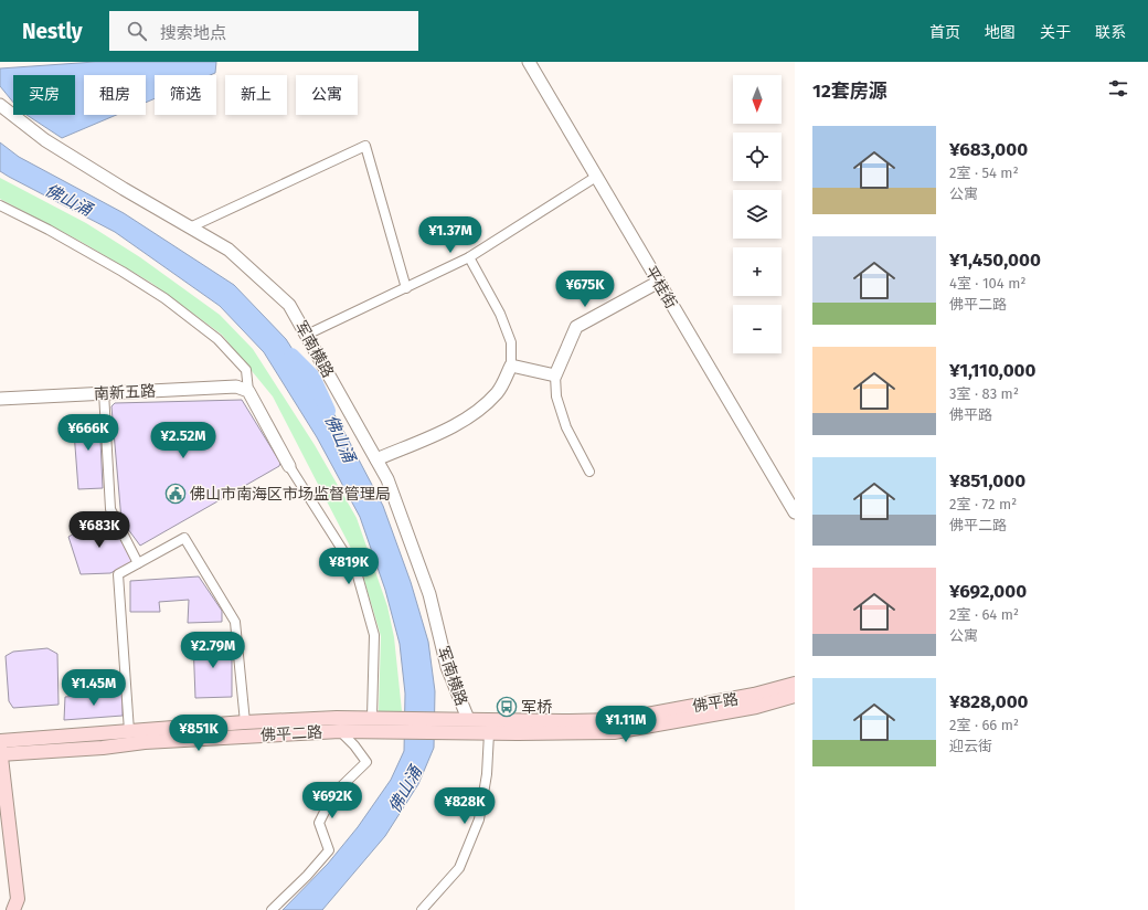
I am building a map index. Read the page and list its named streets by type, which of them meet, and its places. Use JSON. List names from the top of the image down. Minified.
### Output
{"streets":{"main road":["佛平路","佛平二路"],"street":["平桂街","军南横路","南新五路"]},"crossings":[["军南横路","佛平路"],["佛平路","佛平二路"]],"water":["佛山涌"],"places":{"public building":["佛山市南海区市场监督管理局"],"bus stop":["军桥"]},"north":"bottom","page":{"header":"Nestly","search":"搜索地点","nav":["首页","地图","关于","联系"],"heading":"12套房源","map_buttons":["+","−"],"chip":["买房","租房","筛选","新上","公寓"],"list":[{"name":"¥683,000","note":"2室 · 54 m² · 公寓"},{"name":"¥1,450,000","note":"4室 · 104 m² · 佛平二路"},{"name":"¥1,110,000","note":"3室 · 83 m² · 佛平路"},{"name":"¥851,000","note":"2室 · 72 m² · 佛平二路"},{"name":"¥692,000","note":"2室 · 64 m² · 公寓"},{"name":"¥828,000","note":"2室 · 66 m² · 迎云街"}],"price":["¥1.37M","¥675K","¥666K","¥2.52M","¥683K","¥819K","¥2.79M","¥1.45M","¥1.11M","¥851K","¥692K","¥828K"]}}
